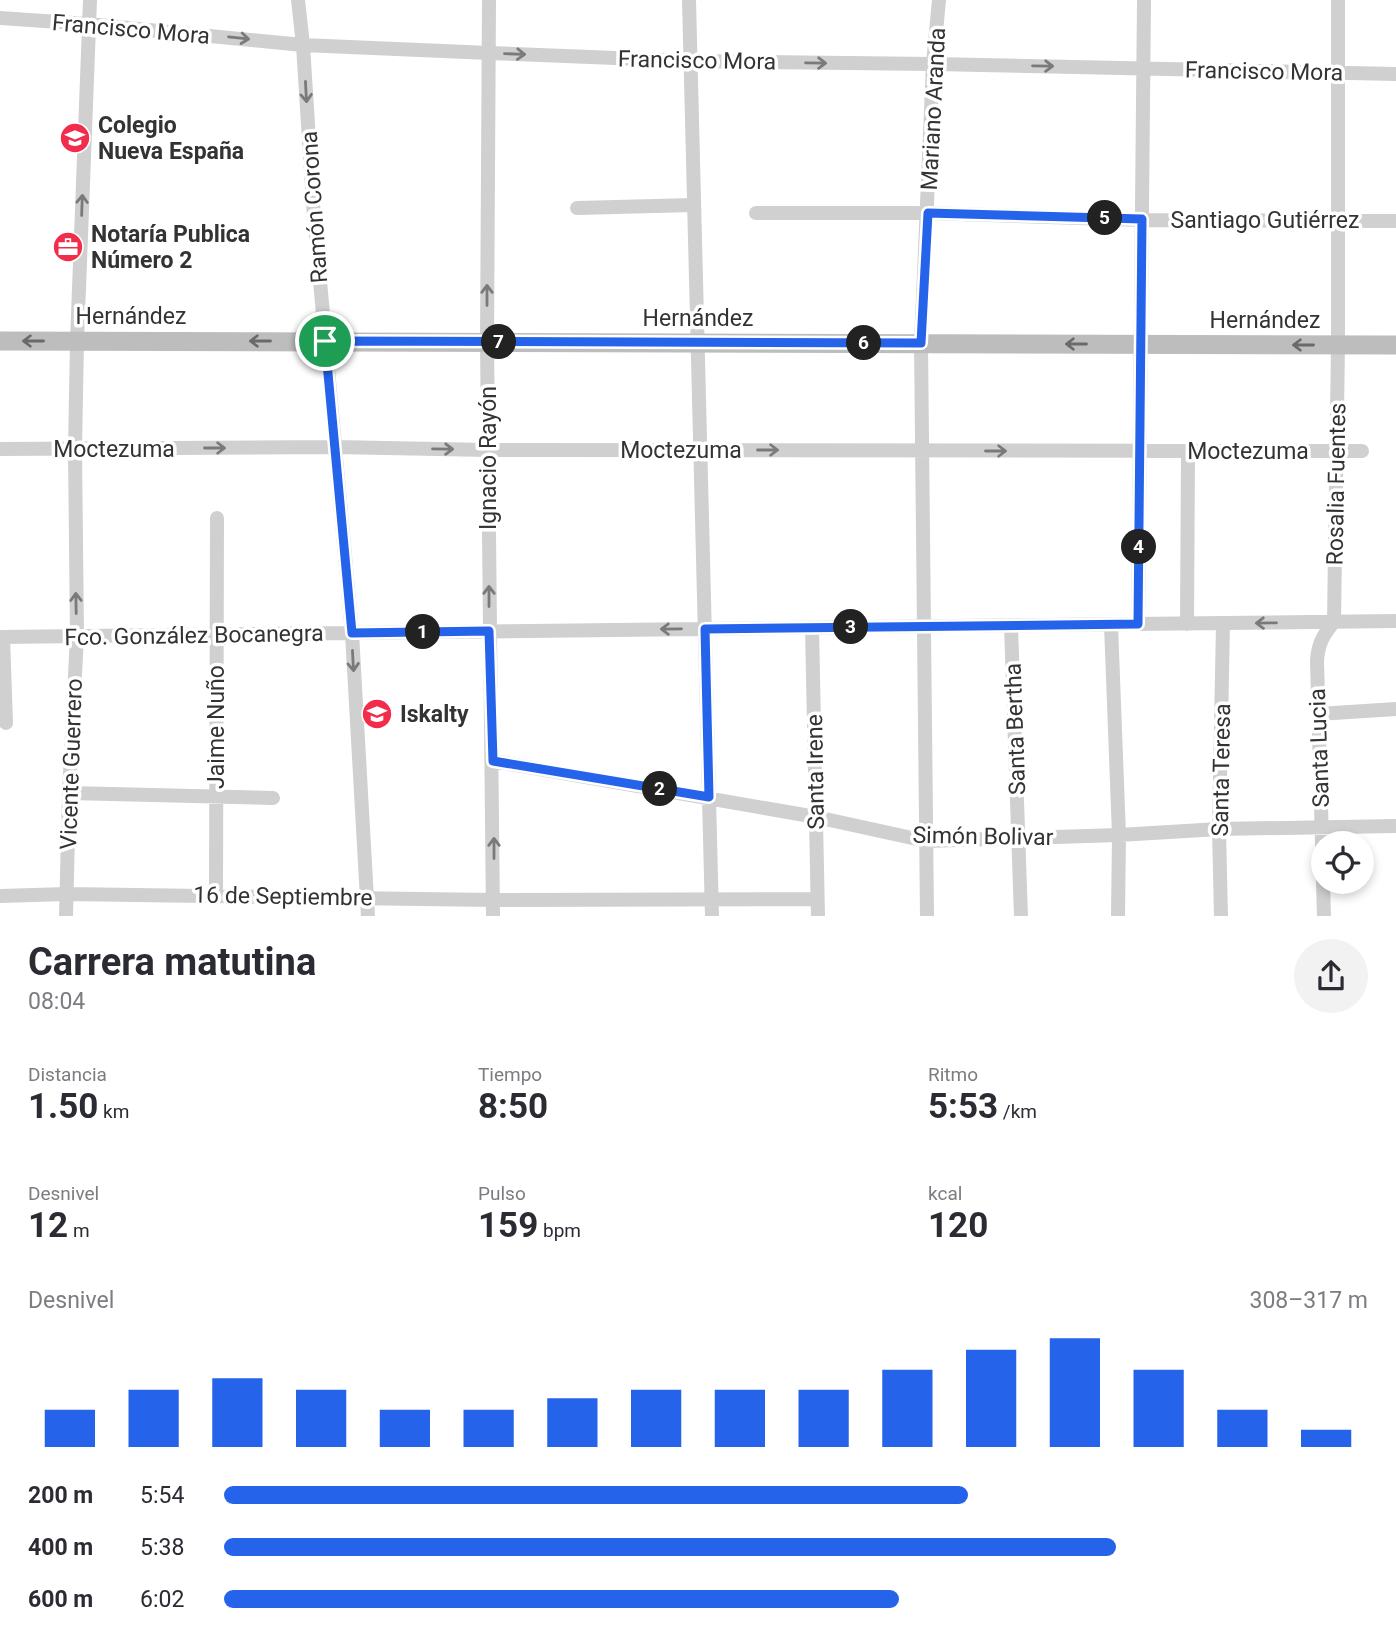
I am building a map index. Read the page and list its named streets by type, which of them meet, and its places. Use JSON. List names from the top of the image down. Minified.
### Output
{"streets":{"street":["Francisco Mora","Mariano Aranda","Ramón Corona","Santiago Gutiérrez","Hernández","Moctezuma","Ignacio Rayón","Rosalia Fuentes","Fco. González Bocanegra","Jaime Nuño","Santa Bertha","Santa Lucia","Vicente Guerrero","Santa Teresa","Santa Irene","Simón Bolivar","16 de Septiembre"]},"crossings":[["Francisco Mora","Mariano Aranda"],["Francisco Mora","Ramón Corona"],["Francisco Mora","Ignacio Rayón"],["Francisco Mora","Rosalia Fuentes"],["Francisco Mora","Vicente Guerrero"],["Mariano Aranda","Santiago Gutiérrez"],["Mariano Aranda","Hernández"],["Mariano Aranda","Moctezuma"],["Mariano Aranda","Fco. González Bocanegra"],["Mariano Aranda","Simón Bolivar"],["Ramón Corona","Hernández"],["Ramón Corona","Moctezuma"],["Ramón Corona","Fco. González Bocanegra"],["Ramón Corona","16 de Septiembre"],["Santiago Gutiérrez","Rosalia Fuentes"],["Hernández","Ignacio Rayón"],["Hernández","Rosalia Fuentes"],["Hernández","Vicente Guerrero"],["Moctezuma","Ignacio Rayón"],["Moctezuma","Rosalia Fuentes"],["Moctezuma","Vicente Guerrero"],["Ignacio Rayón","Fco. González Bocanegra"],["Ignacio Rayón","Simón Bolivar"],["Ignacio Rayón","16 de Septiembre"],["Rosalia Fuentes","Fco. González Bocanegra"],["Rosalia Fuentes","Santa Lucia"],["Fco. González Bocanegra","Jaime Nuño"],["Fco. González Bocanegra","Santa Bertha"],["Fco. González Bocanegra","Santa Lucia"],["Fco. González Bocanegra","Vicente Guerrero"],["Fco. González Bocanegra","Santa Teresa"],["Fco. González Bocanegra","Santa Irene"],["Jaime Nuño","16 de Septiembre"],["Santa Bertha","Simón Bolivar"],["Santa Lucia","Simón Bolivar"],["Vicente Guerrero","16 de Septiembre"],["Santa Teresa","Simón Bolivar"],["Santa Irene","Simón Bolivar"],["Santa Irene","16 de Septiembre"]],"one_way":["Francisco Mora","Ramón Corona","Hernández","Moctezuma","Ignacio Rayón","Vicente Guerrero"],"places":{"school or university":["Colegio Nueva España","Iskalty"],"office":["Notaría Publica Número 2"]},"page":{"pins":["5","7","6","4","3","1","2"],"heading":["Carrera matutina","08:04"],"stats":[["Distancia","1.50 km"],["Tiempo","8:50"],["Ritmo","5:53 /km"],["Desnivel","12 m"],["Pulso","159 bpm"],["kcal","120"]],"chart":["Desnivel","308–317 m"],"list":[{"name":"200 m","note":"5:54"},{"name":"400 m","note":"5:38"},{"name":"600 m","note":"6:02"}]}}
